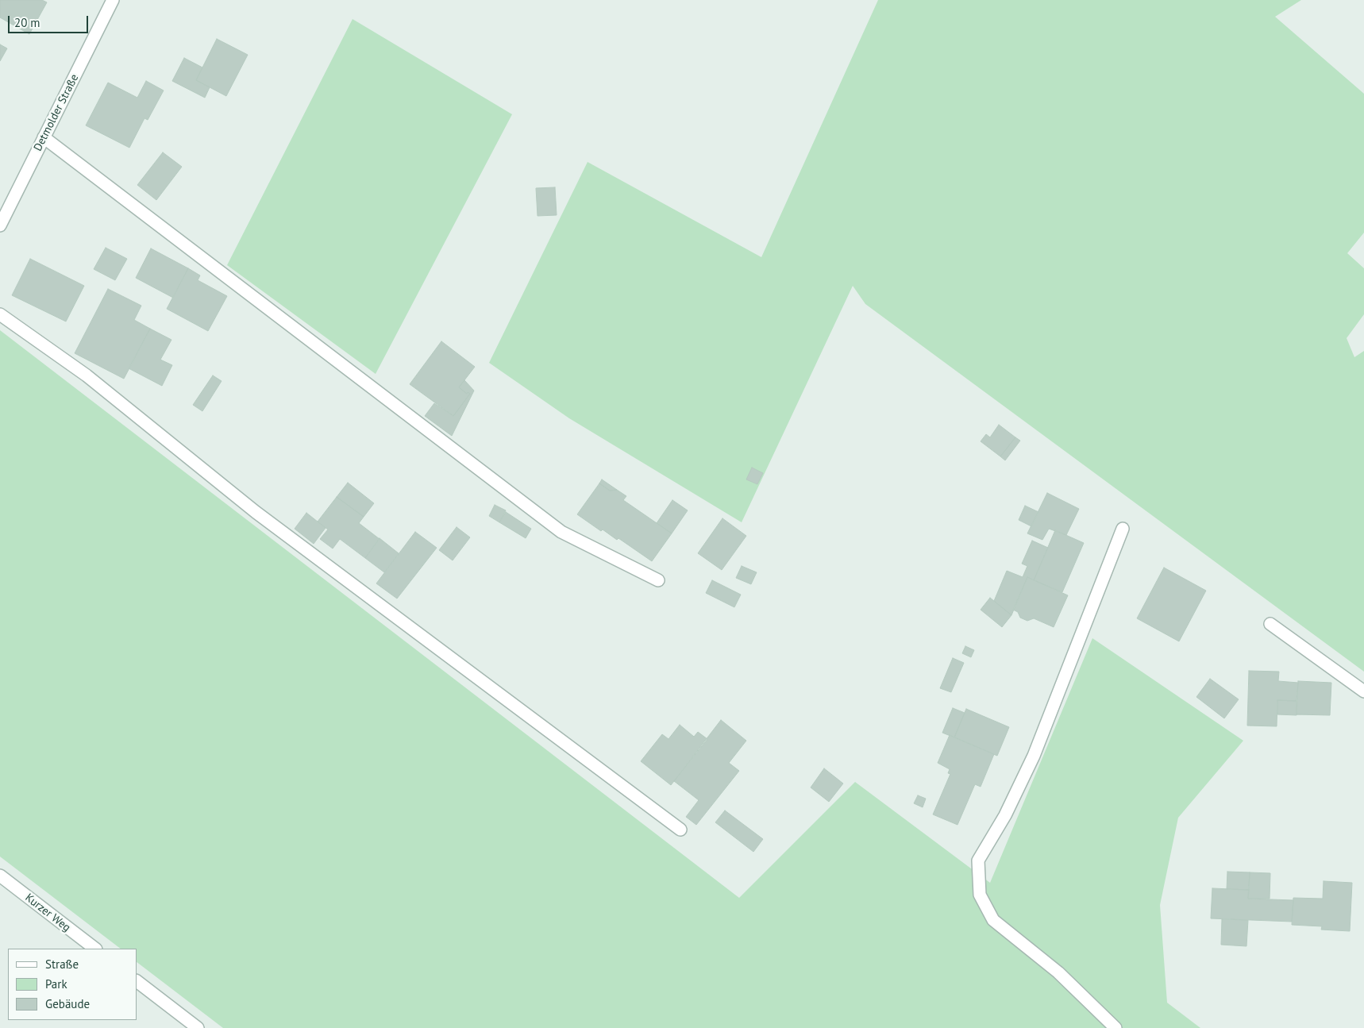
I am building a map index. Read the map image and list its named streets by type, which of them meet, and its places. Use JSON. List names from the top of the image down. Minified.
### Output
{"streets":{"street":["Detmolder Straße","Kurzer Weg"]},"legend":["Straße","Park","Gebäude"],"scale_bar":"20 m"}
